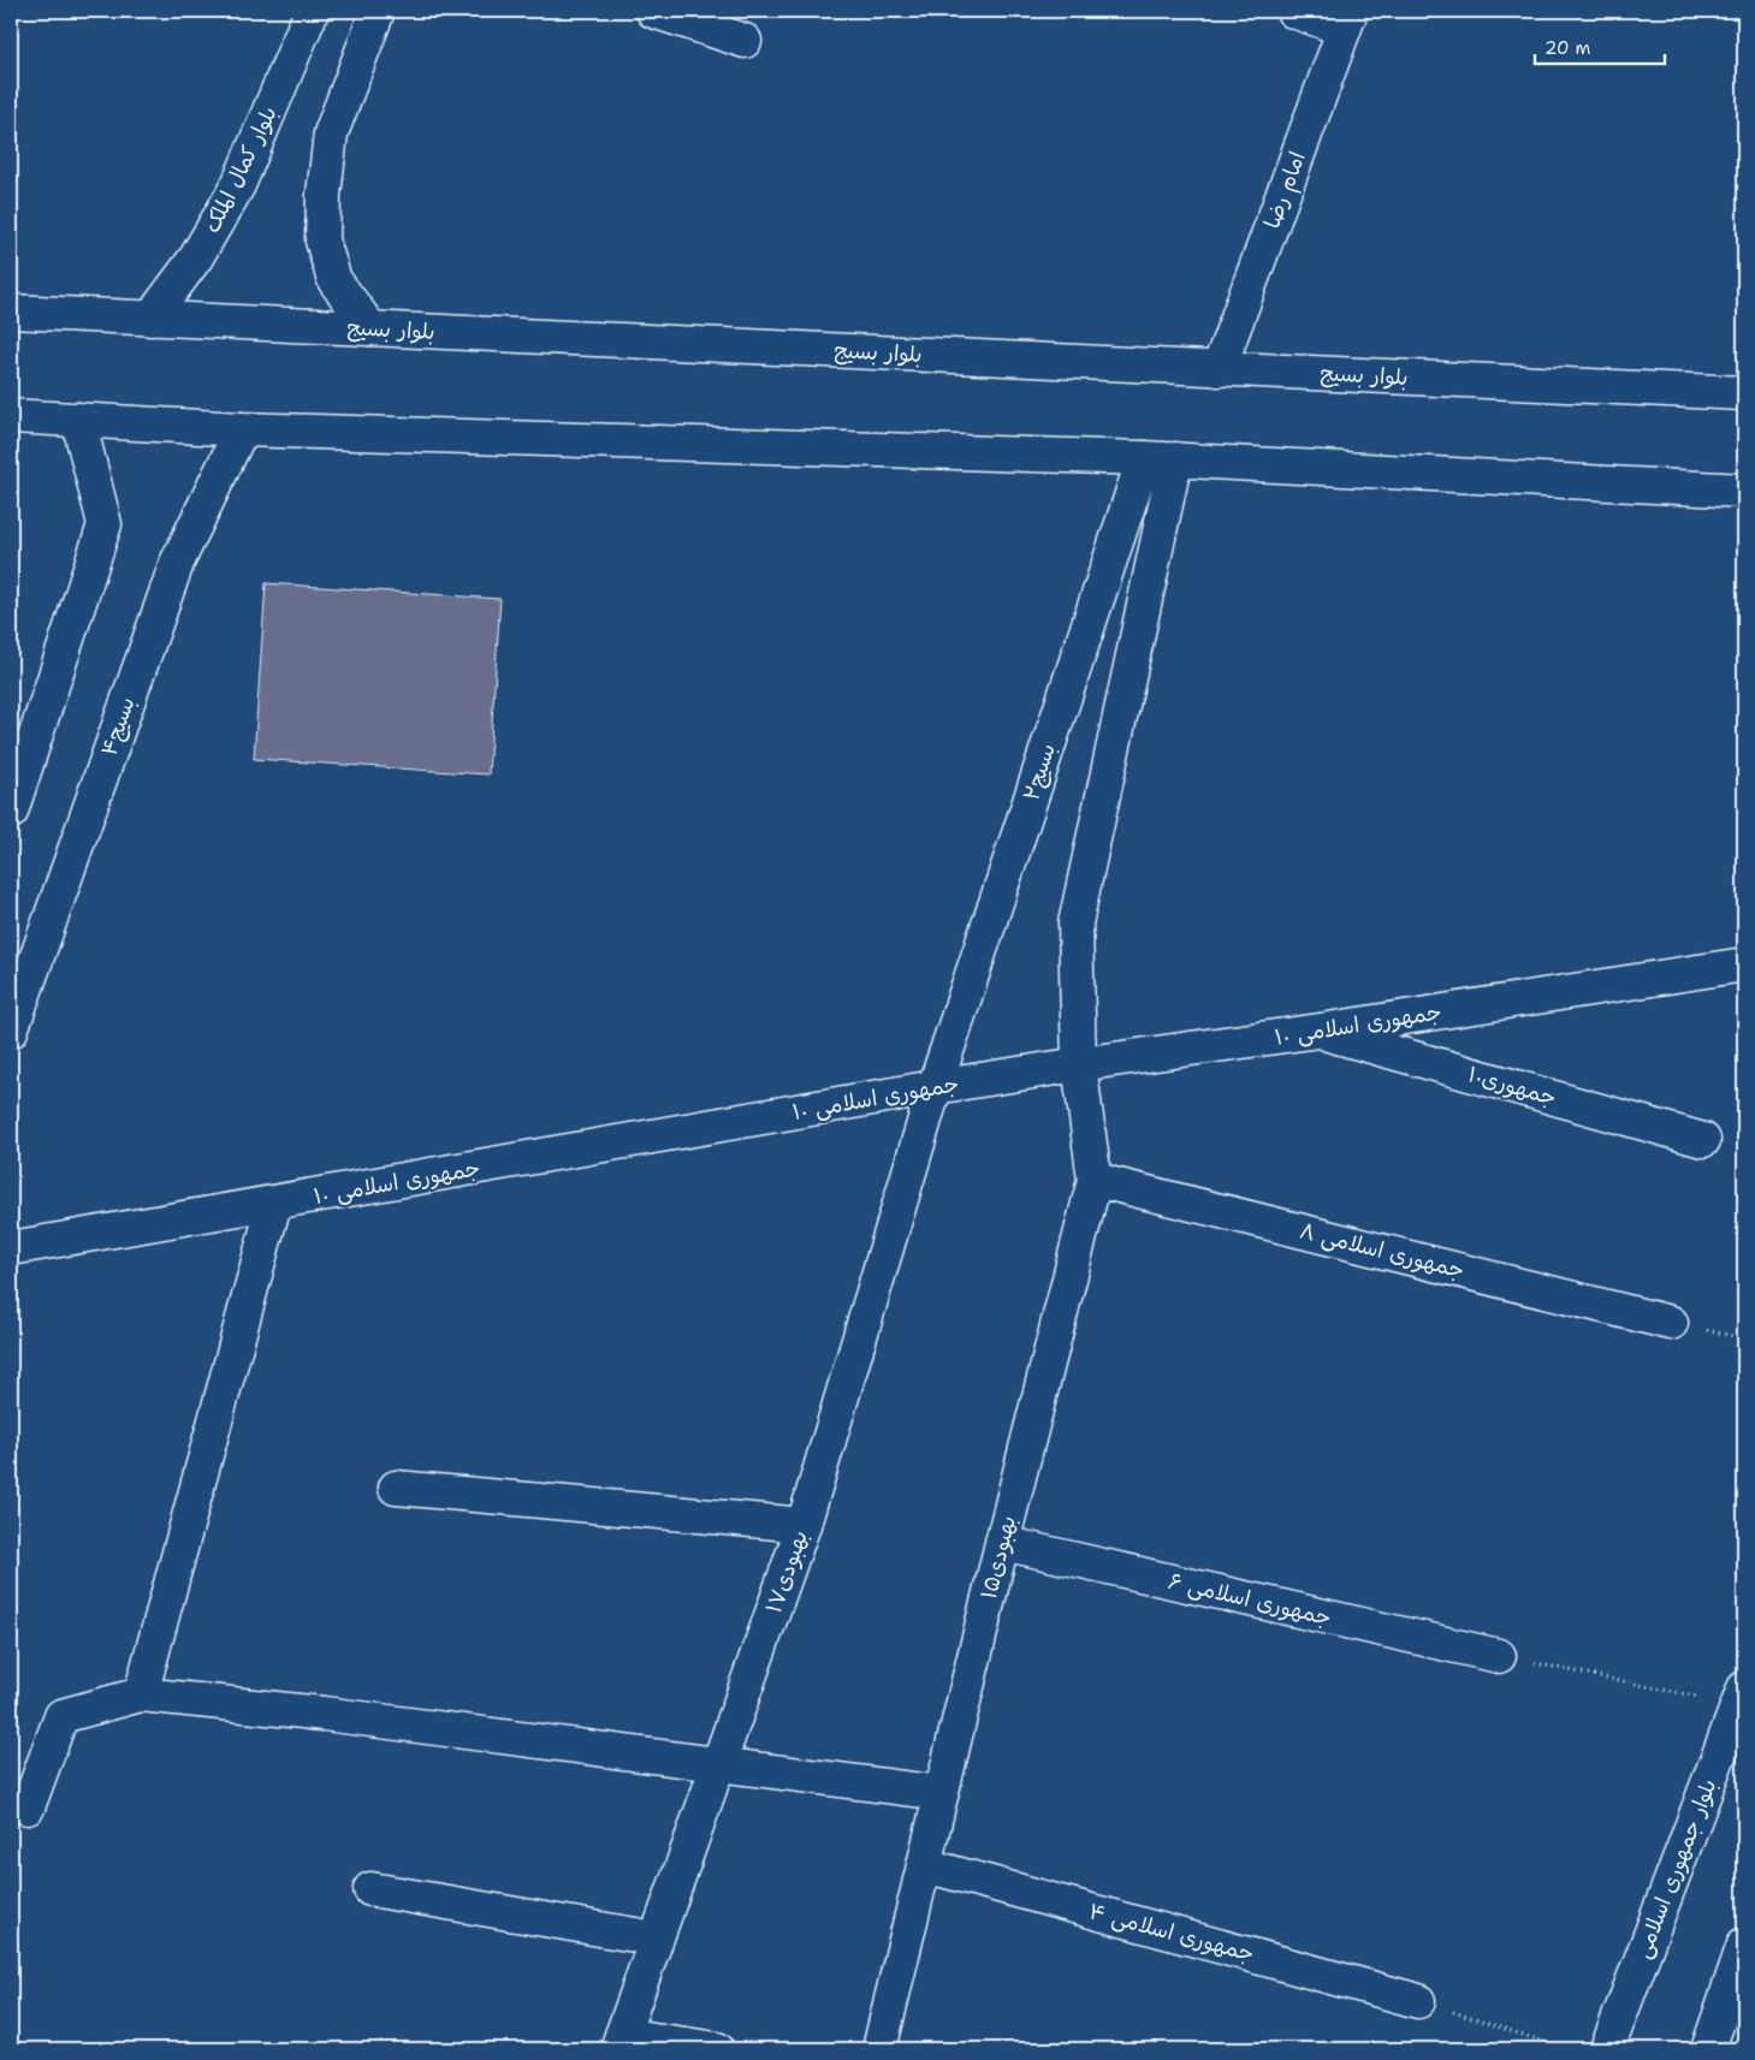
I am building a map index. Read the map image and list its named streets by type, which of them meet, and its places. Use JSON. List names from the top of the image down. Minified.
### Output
{"streets":{"street":["بلوار کمال الملک","امام رضا","بلوار بسیج","بسیج۴","بسیج۲","جمهوری اسلامی ۱۰","جمهوری۱۰","جمهوری اسلامی ۸","بهبودی۱۵","بهبودی۱۷","جمهوری اسلامی ۶","بلوار جمهوری اسلامی","جمهوری اسلامی ۴"]},"crossings":[["بلوار کمال الملک","بلوار بسیج"],["امام رضا","بلوار بسیج"],["بسیج۲","جمهوری اسلامی ۱۰"],["بسیج۲","بهبودی۱۷"],["جمهوری اسلامی ۱۰","جمهوری۱۰"],["جمهوری اسلامی ۱۰","بهبودی۱۵"],["جمهوری اسلامی ۱۰","بهبودی۱۷"],["جمهوری اسلامی ۸","بهبودی۱۵"],["بهبودی۱۵","جمهوری اسلامی ۶"],["بهبودی۱۵","جمهوری اسلامی ۴"]],"scale_bar":"20 m"}
